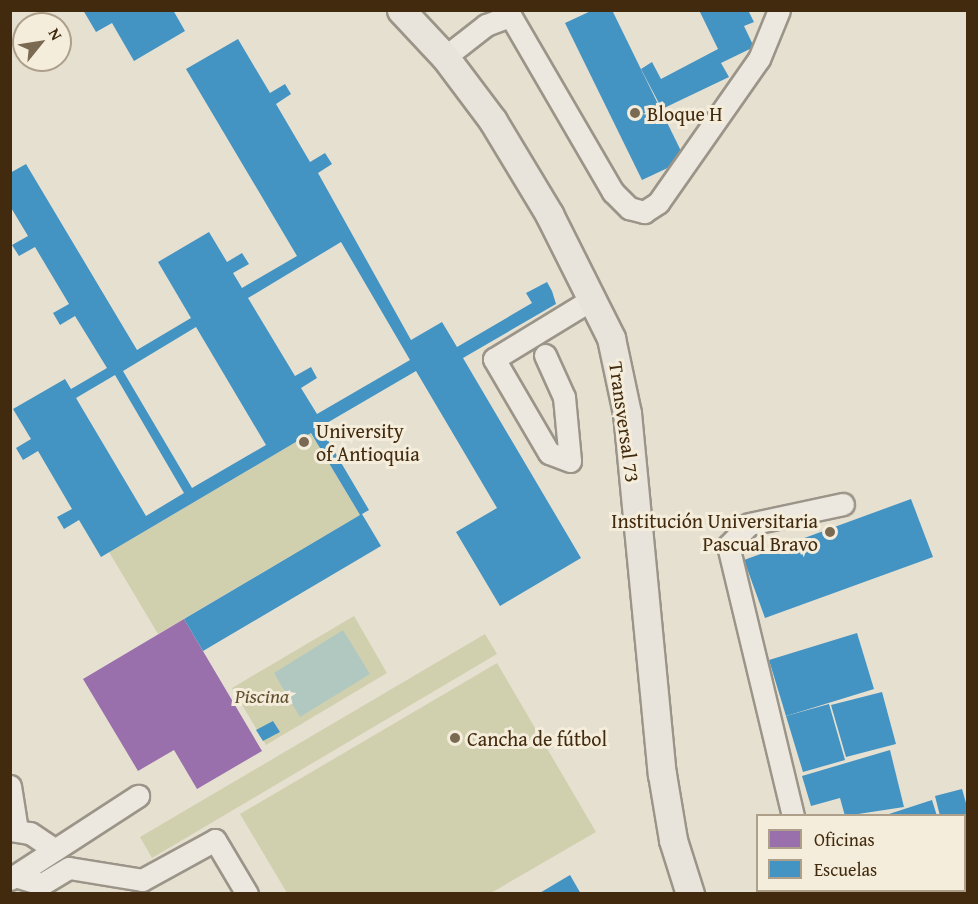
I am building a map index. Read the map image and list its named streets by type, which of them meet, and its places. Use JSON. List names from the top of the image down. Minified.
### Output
{"streets":{"main road":["Transversal 73"]},"parks":["Piscina"],"places":["Bloque H","University of Antioquia","Institución Universitaria Pascual Bravo","Cancha de fútbol"],"legend":["Oficinas","Escuelas"],"north":"top right"}
